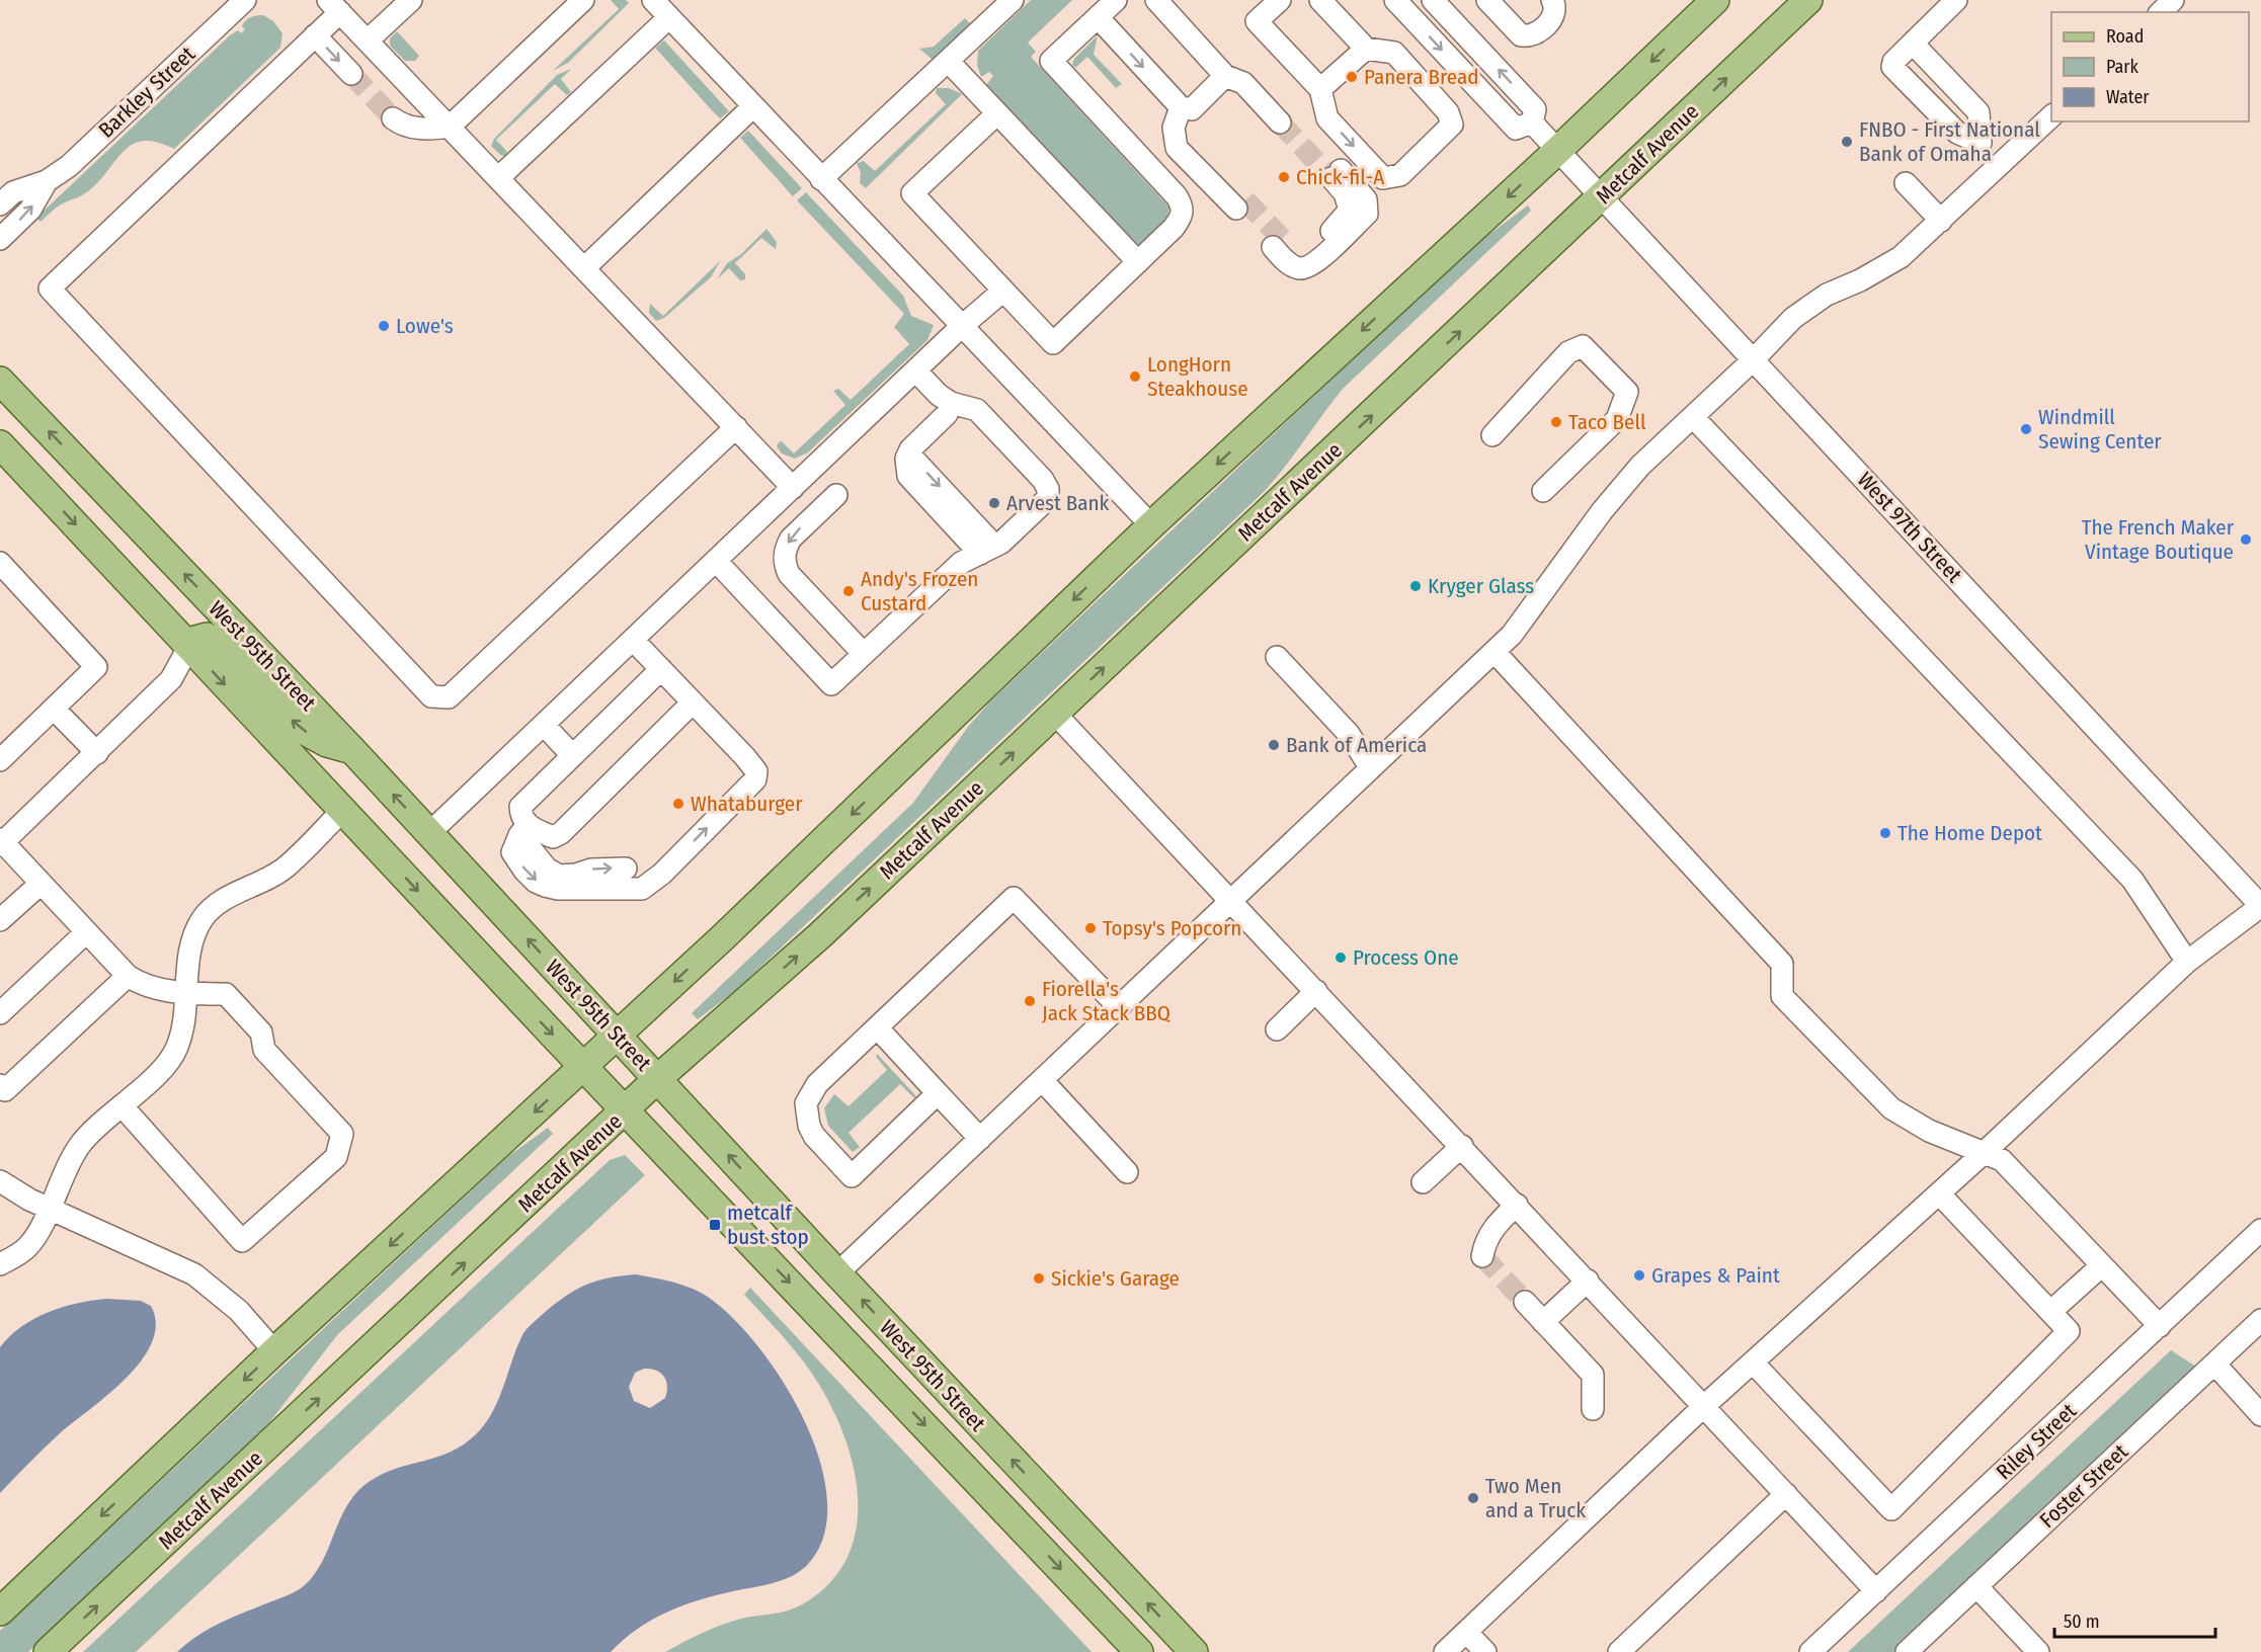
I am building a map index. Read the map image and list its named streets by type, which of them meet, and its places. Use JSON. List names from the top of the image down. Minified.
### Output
{"streets":{"main road":["Metcalf Avenue","West 95th Street"],"street":["Barkley Street","West 97th Street","Riley Street","Foster Street"]},"crossings":[["Metcalf Avenue","West 97th Street"],["Metcalf Avenue","West 95th Street"]],"places":{"other":["Panera Bread","FNBO - First National Bank of Omaha","Chick-fil-A","Lowe's","LongHorn Steakhouse","Taco Bell","Windmill Sewing Center","Arvest Bank","The French Maker Vintage Boutique","Kryger Glass","Andy's Frozen Custard","Bank of America","Whataburger","The Home Depot","Topsy's Popcorn","Process One","Fiorella's Jack Stack BBQ","Grapes & Paint","Sickie's Garage","Two Men and a Truck"],"transit":["metcalf bust stop"]},"legend":["Road","Park","Water"],"scale_bar":"50 m"}
